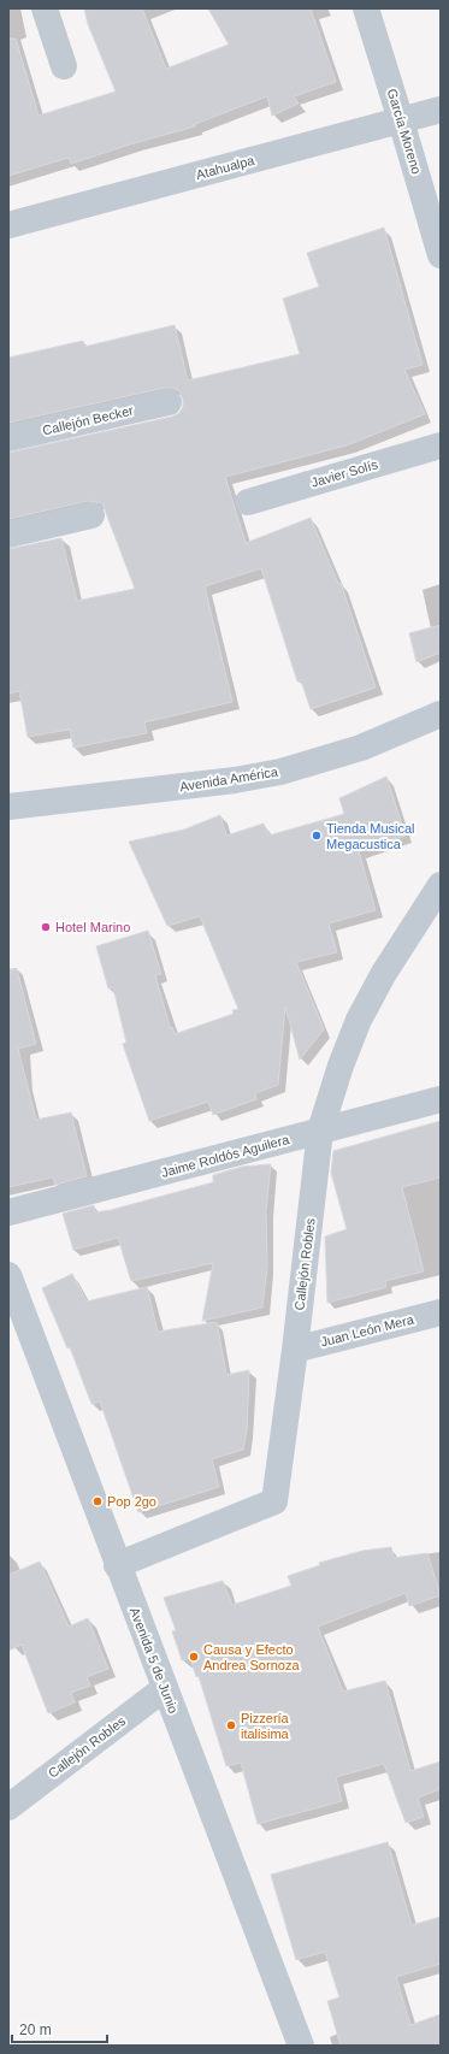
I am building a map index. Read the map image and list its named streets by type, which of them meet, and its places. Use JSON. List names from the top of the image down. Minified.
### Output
{"streets":{"street":["García Moreno","Atahualpa","Callejón Becker","Javier Solís","Avenida América","Jaime Roldós Aguilera","Callejón Robles","Juan León Mera","Avenida 5 de Junio"]},"crossings":[["García Moreno","Atahualpa"],["Jaime Roldós Aguilera","Callejón Robles"],["Callejón Robles","Juan León Mera"],["Callejón Robles","Avenida 5 de Junio"]],"places":["Tienda Musical Megacustica","Hotel Marino","Pop 2go","Causa y Efecto Andrea Sornoza","Pizzería italisima"],"scale_bar":"20 m"}
